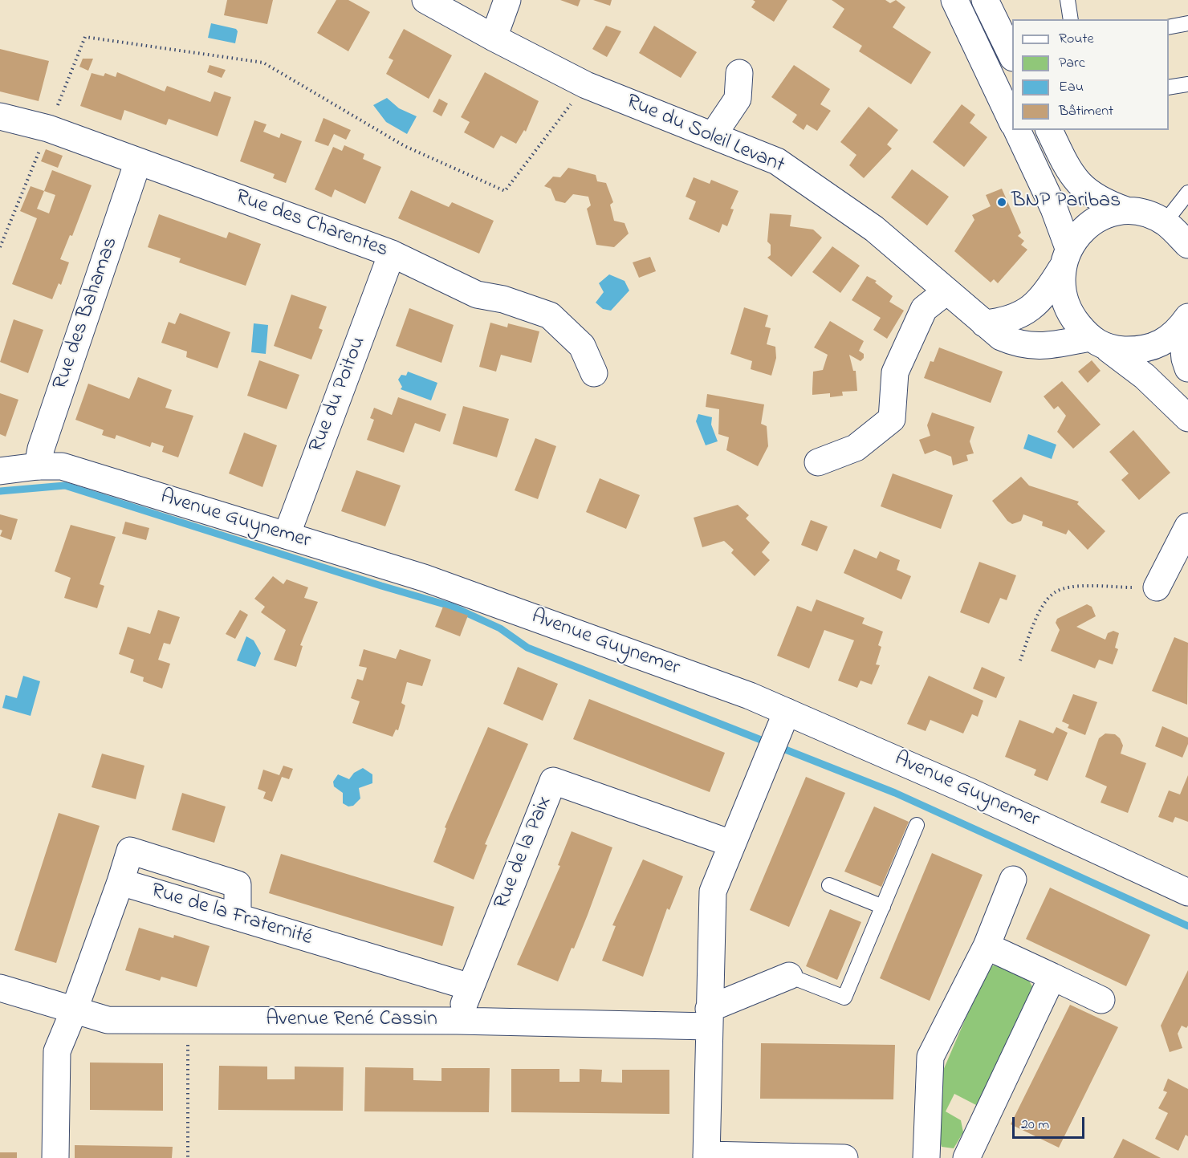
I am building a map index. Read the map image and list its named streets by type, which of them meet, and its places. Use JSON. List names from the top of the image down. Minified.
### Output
{"streets":{"street":["Rue du Soleil Levant","Rue des Charentes","Rue des Bahamas","Rue du Poitou","Avenue Guynemer","Rue de la Paix","Rue de la Fraternité","Avenue René Cassin"]},"crossings":[["Rue des Charentes","Rue des Bahamas"],["Rue des Charentes","Rue du Poitou"],["Rue des Bahamas","Avenue Guynemer"],["Rue du Poitou","Avenue Guynemer"],["Rue de la Paix","Rue de la Fraternité"],["Rue de la Paix","Avenue René Cassin"],["Rue de la Fraternité","Avenue René Cassin"]],"places":["BNP Paribas"],"legend":["Route","Parc","Eau","Bâtiment"],"scale_bar":"20 m"}
